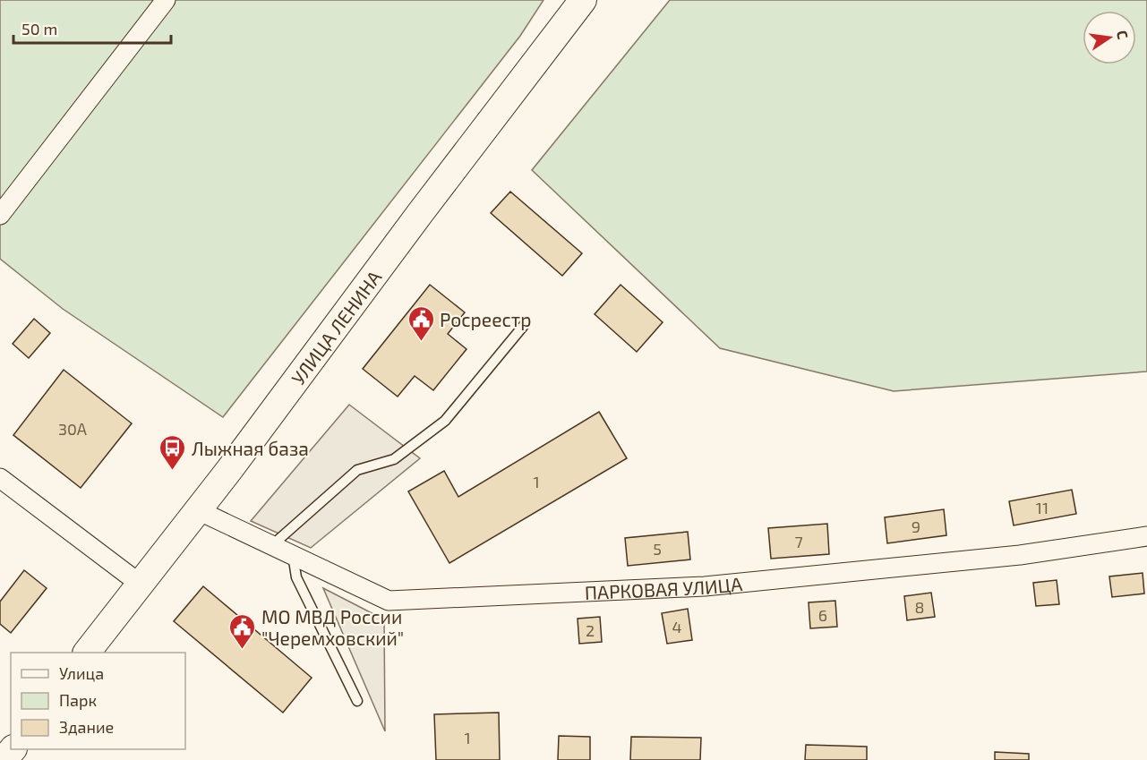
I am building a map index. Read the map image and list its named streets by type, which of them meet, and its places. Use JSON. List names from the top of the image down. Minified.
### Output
{"streets":{"main road":["УЛИЦА ЛЕНИНА"],"street":["ПАРКОВАЯ УЛИЦА"]},"crossings":[["УЛИЦА ЛЕНИНА","ПАРКОВАЯ УЛИЦА"]],"places":{"public building":["Росреестр","МО МВД России \"Черемховский\""],"bus stop":["Лыжная база"]},"house_numbers":["30А","1","11","9","7","5","8","6","4","2","1"],"legend":["Улица","Парк","Здание"],"scale_bar":"50 m","north":"right"}
